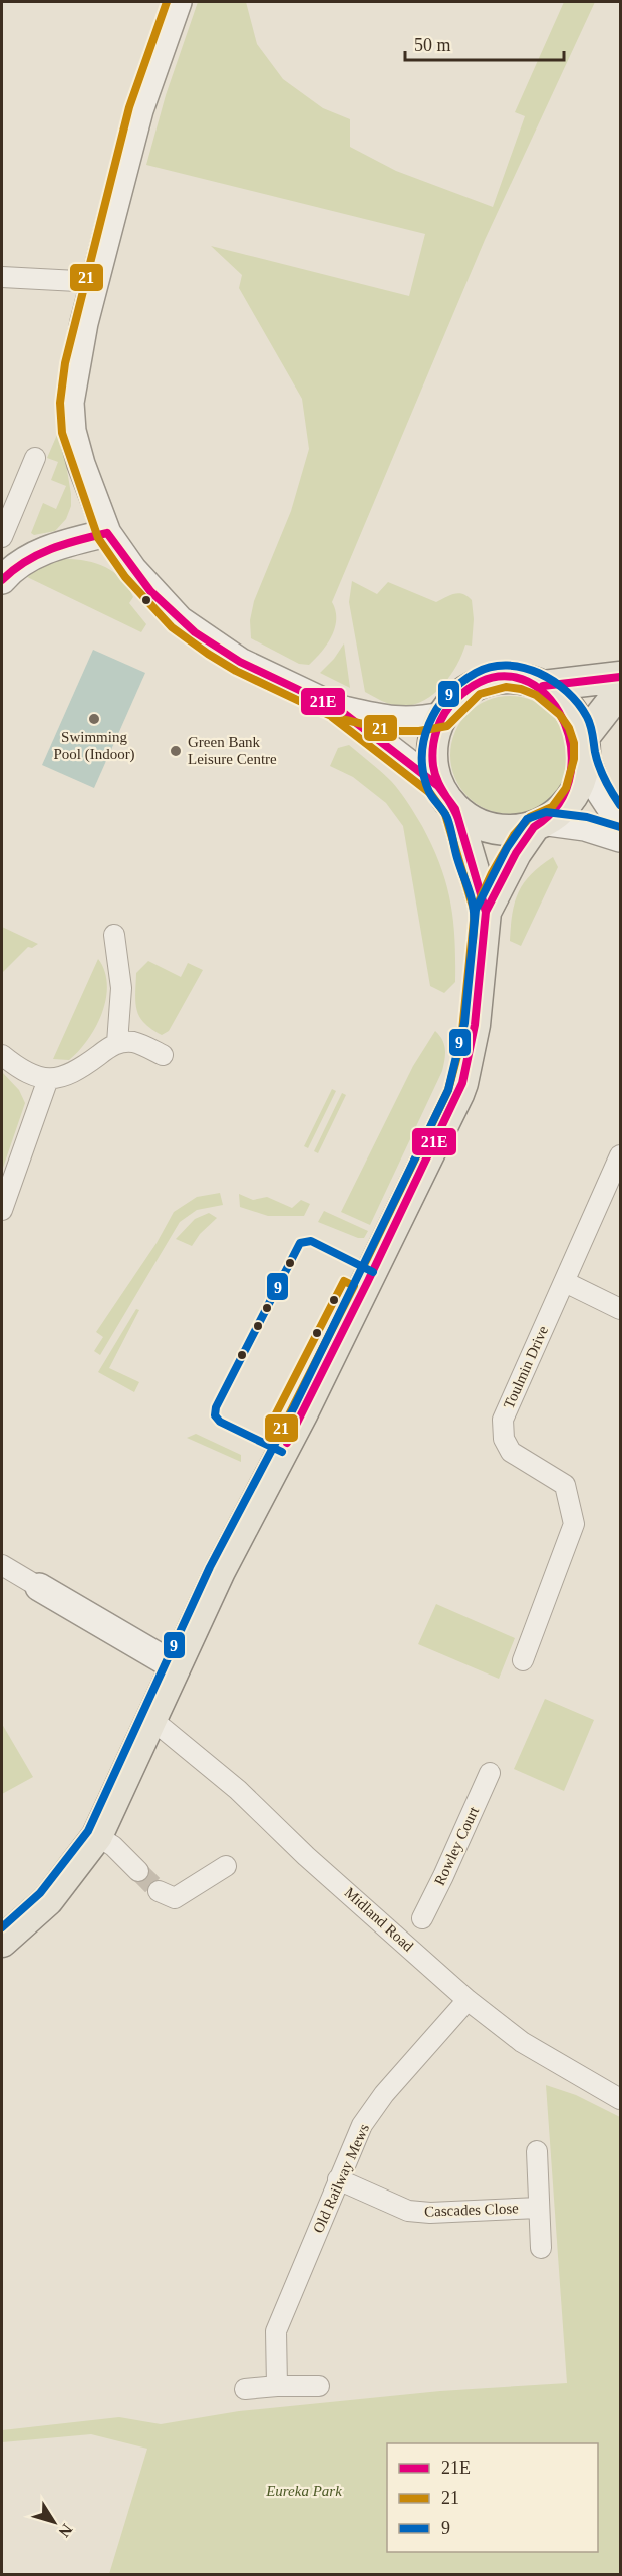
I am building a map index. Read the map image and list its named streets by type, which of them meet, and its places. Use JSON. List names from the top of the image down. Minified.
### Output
{"streets":{"street":["Toulmin Drive","Rowley Court","Midland Road","Old Railway Mews","Cascades Close"]},"crossings":[["Midland Road","Old Railway Mews"],["Old Railway Mews","Cascades Close"]],"parks":["Eureka Park"],"places":["Swimming Pool (Indoor)","Green Bank Leisure Centre"],"lines":["transit line 21","transit line 21E","transit line 9"],"legend":["21E","21","9"],"scale_bar":"50 m","north":"bottom right"}
